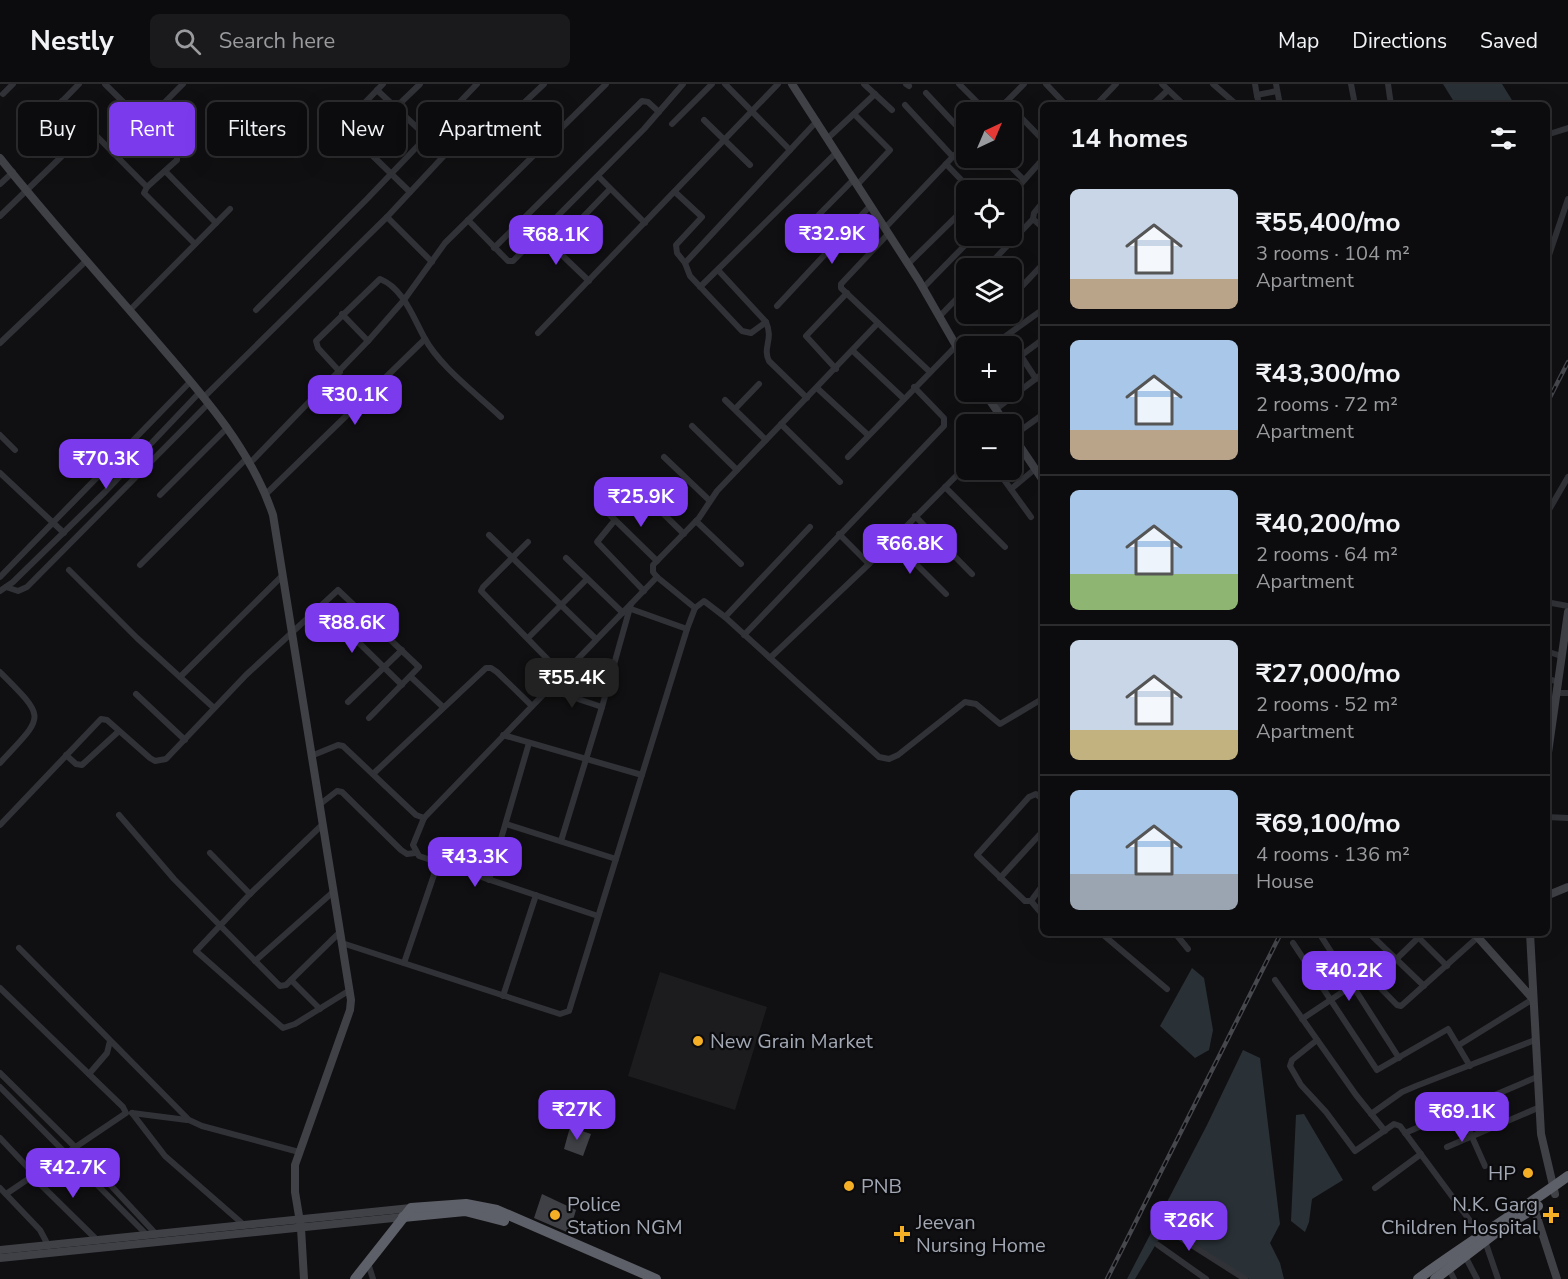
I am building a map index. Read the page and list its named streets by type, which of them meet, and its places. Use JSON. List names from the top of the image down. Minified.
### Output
{"places":{"other":["New Grain Market","HP","PNB","Police Station NGM"],"health":["N.K. Garg Children Hospital","Jeevan Nursing Home"]},"north":"top right","page":{"header":"Nestly","search":"Search here","nav":["Map","Directions","Saved"],"map_buttons":["+","−"],"chip":["Buy","Rent","Filters","New","Apartment"],"heading":"14 homes","list":[{"name":"₹55,400/mo","note":"3 rooms · 104 m² · Apartment"},{"name":"₹43,300/mo","note":"2 rooms · 72 m² · Apartment"},{"name":"₹40,200/mo","note":"2 rooms · 64 m² · Apartment"},{"name":"₹27,000/mo","note":"2 rooms · 52 m² · Apartment"},{"name":"₹69,100/mo","note":"4 rooms · 136 m² · House"}],"price":["₹32.9K","₹68.1K","₹30.1K","₹70.3K","₹25.9K","₹66.8K","₹88.6K","₹55.4K","₹43.3K","₹40.2K","₹27K","₹69.1K","₹42.7K","₹26K"]}}
